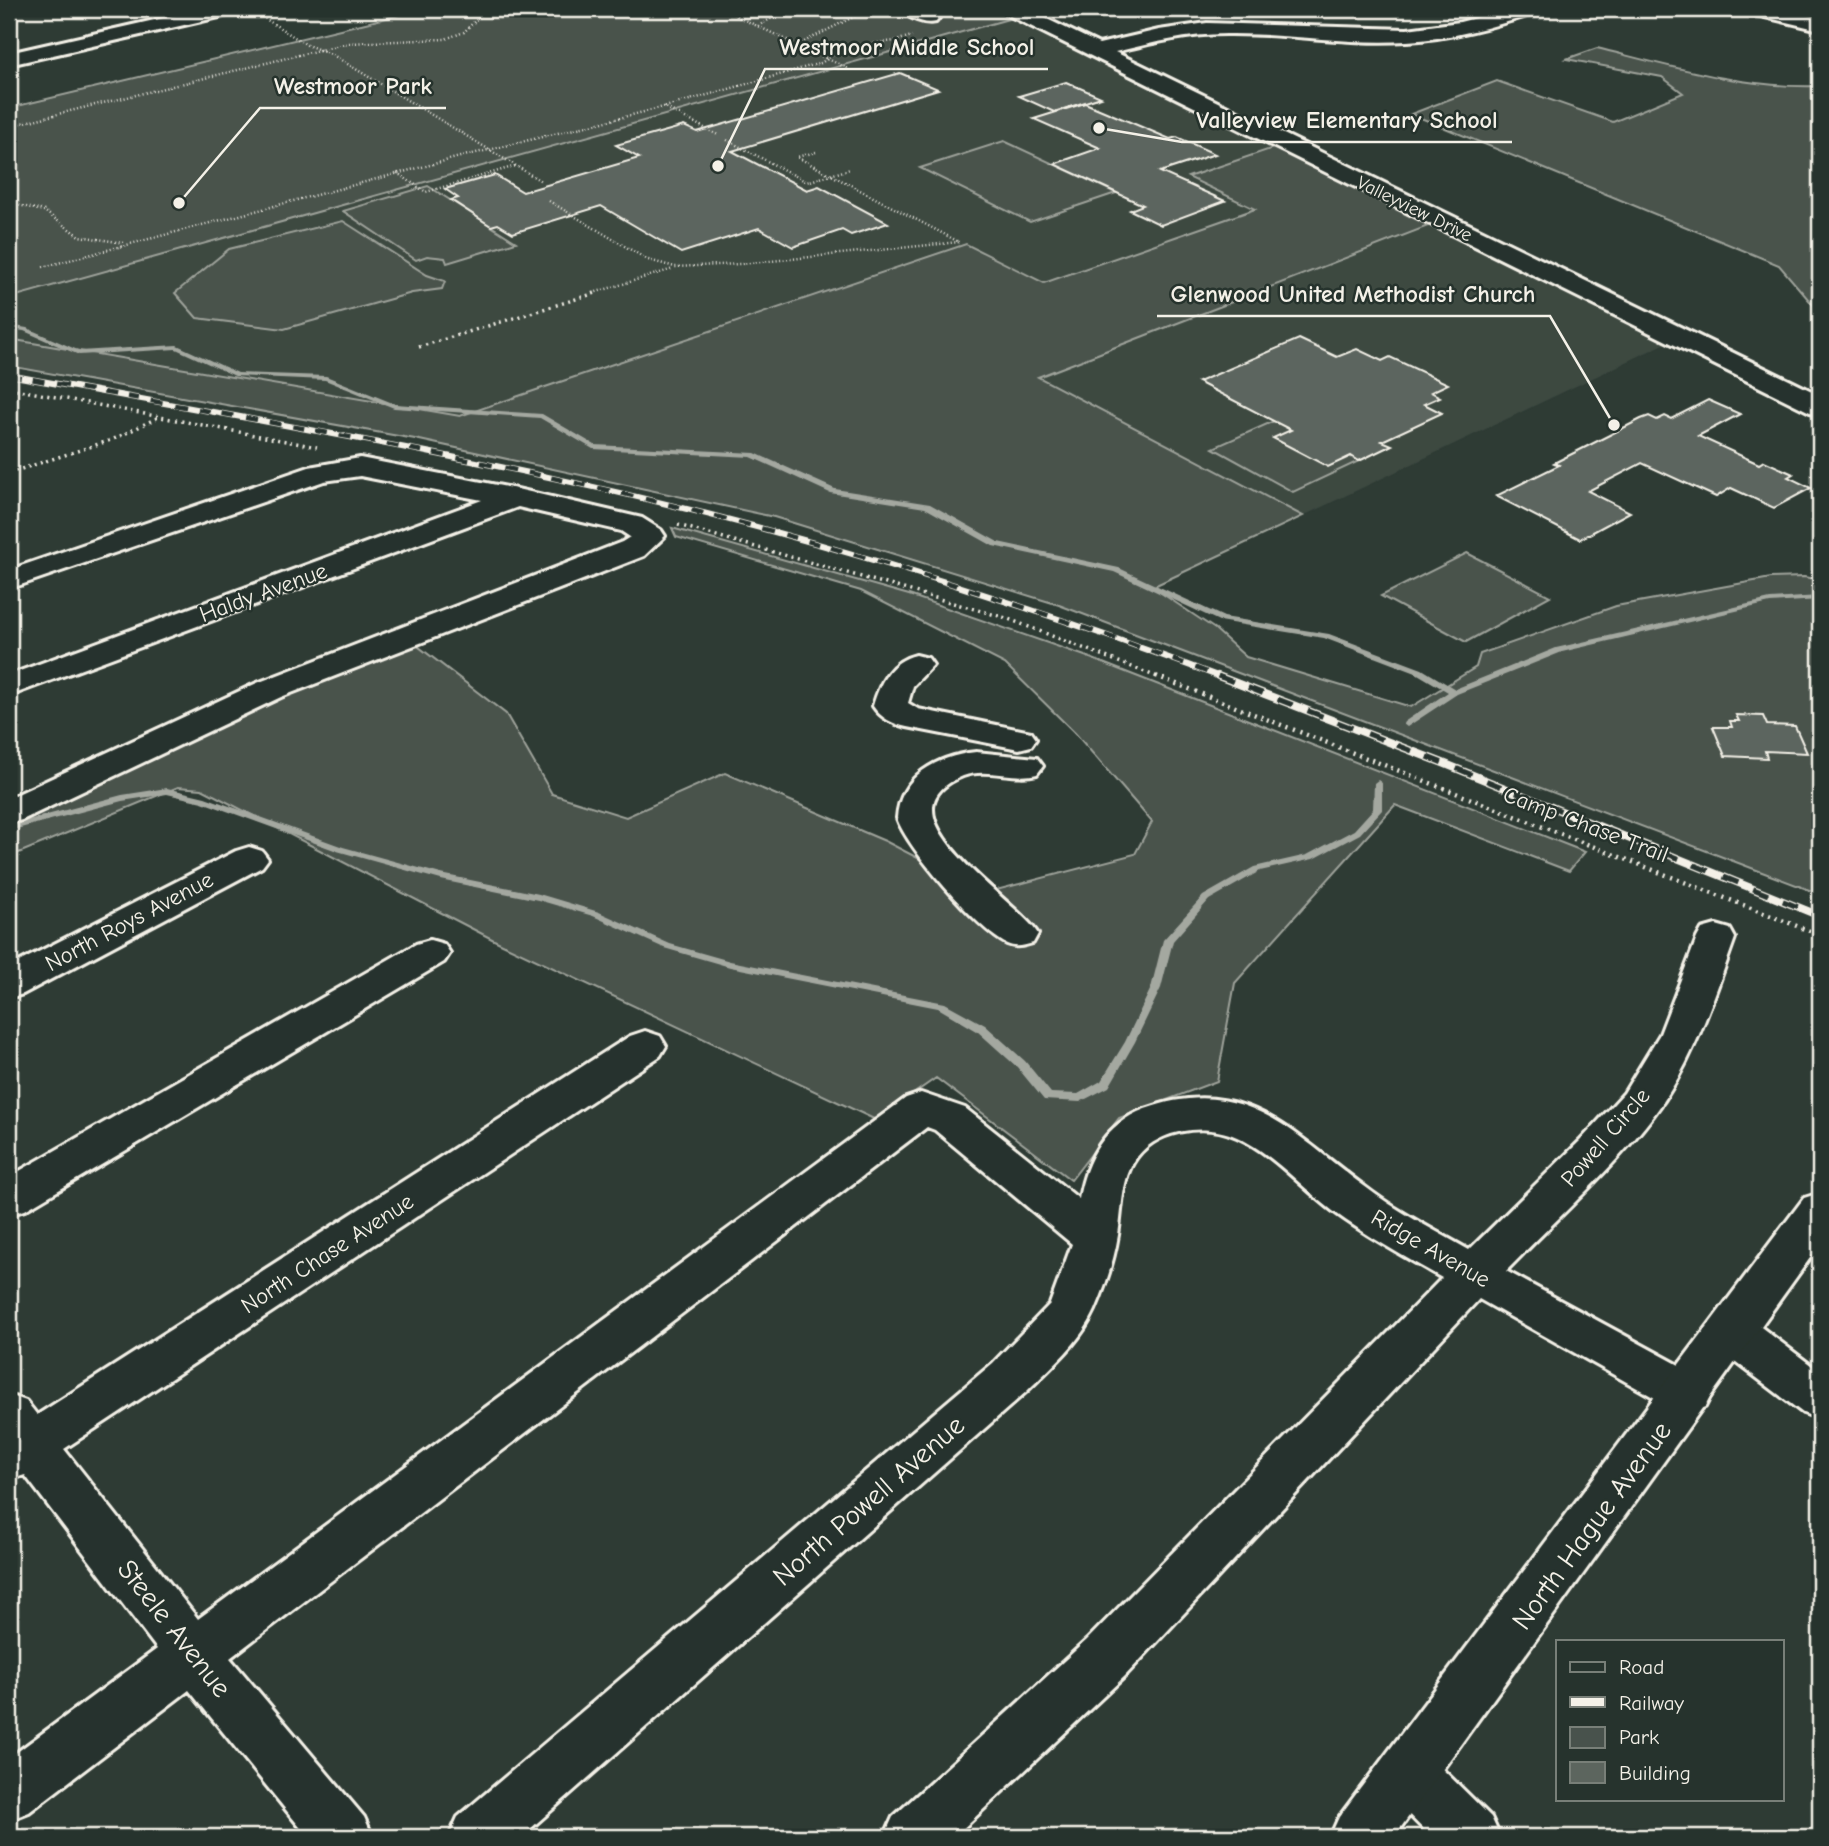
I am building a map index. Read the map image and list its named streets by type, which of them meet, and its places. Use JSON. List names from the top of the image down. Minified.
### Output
{"streets":{"street":["Valleyview Drive","Haldy Avenue","North Roys Avenue","Powell Circle","Ridge Avenue","North Chase Avenue","North Powell Avenue","North Hague Avenue","Steele Avenue"],"path":["Camp Chase Trail"]},"crossings":[["Powell Circle","Ridge Avenue"],["Ridge Avenue","North Powell Avenue"],["Ridge Avenue","North Hague Avenue"],["North Chase Avenue","Steele Avenue"]],"places":["Valleyview Elementary School","Westmoor Middle School","Westmoor Park","Glenwood United Methodist Church"],"legend":["Road","Railway","Park","Building"]}
